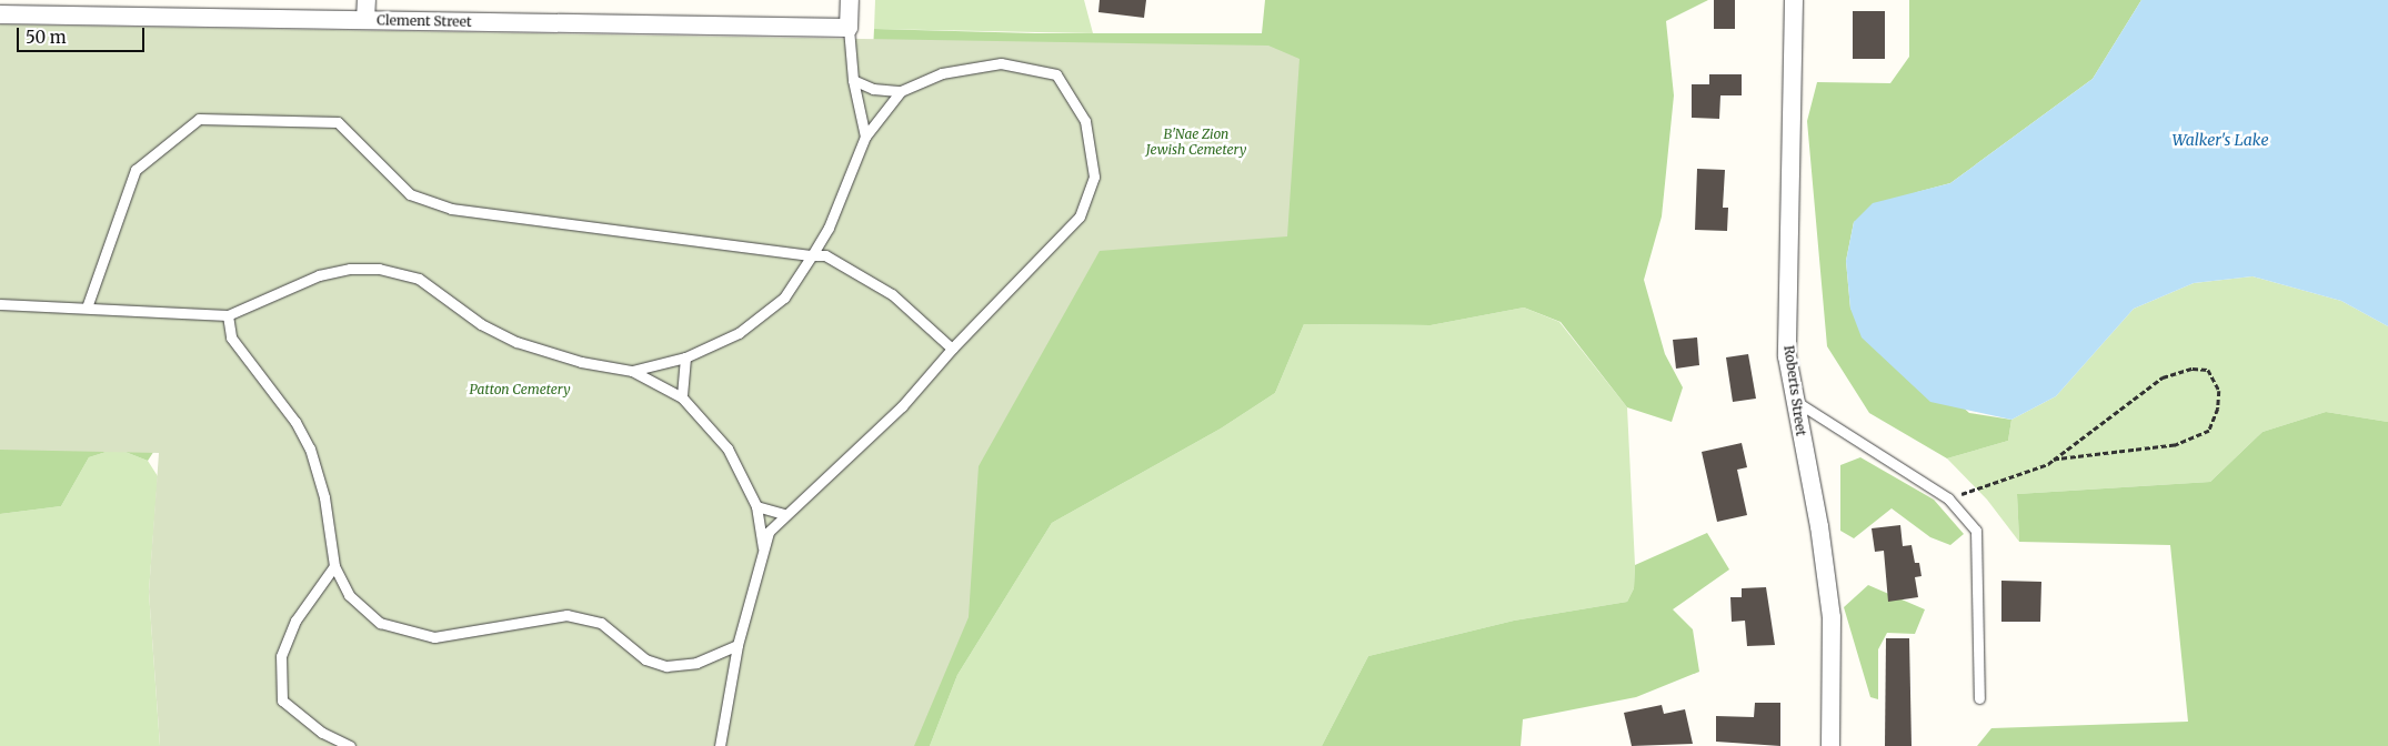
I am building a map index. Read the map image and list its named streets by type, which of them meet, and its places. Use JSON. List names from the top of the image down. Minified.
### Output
{"streets":{"street":["Clement Street","Roberts Street"]},"water":["Walker's Lake"],"parks":["B'Nae Zion Jewish Cemetery","Patton Cemetery"],"scale_bar":"50 m"}
